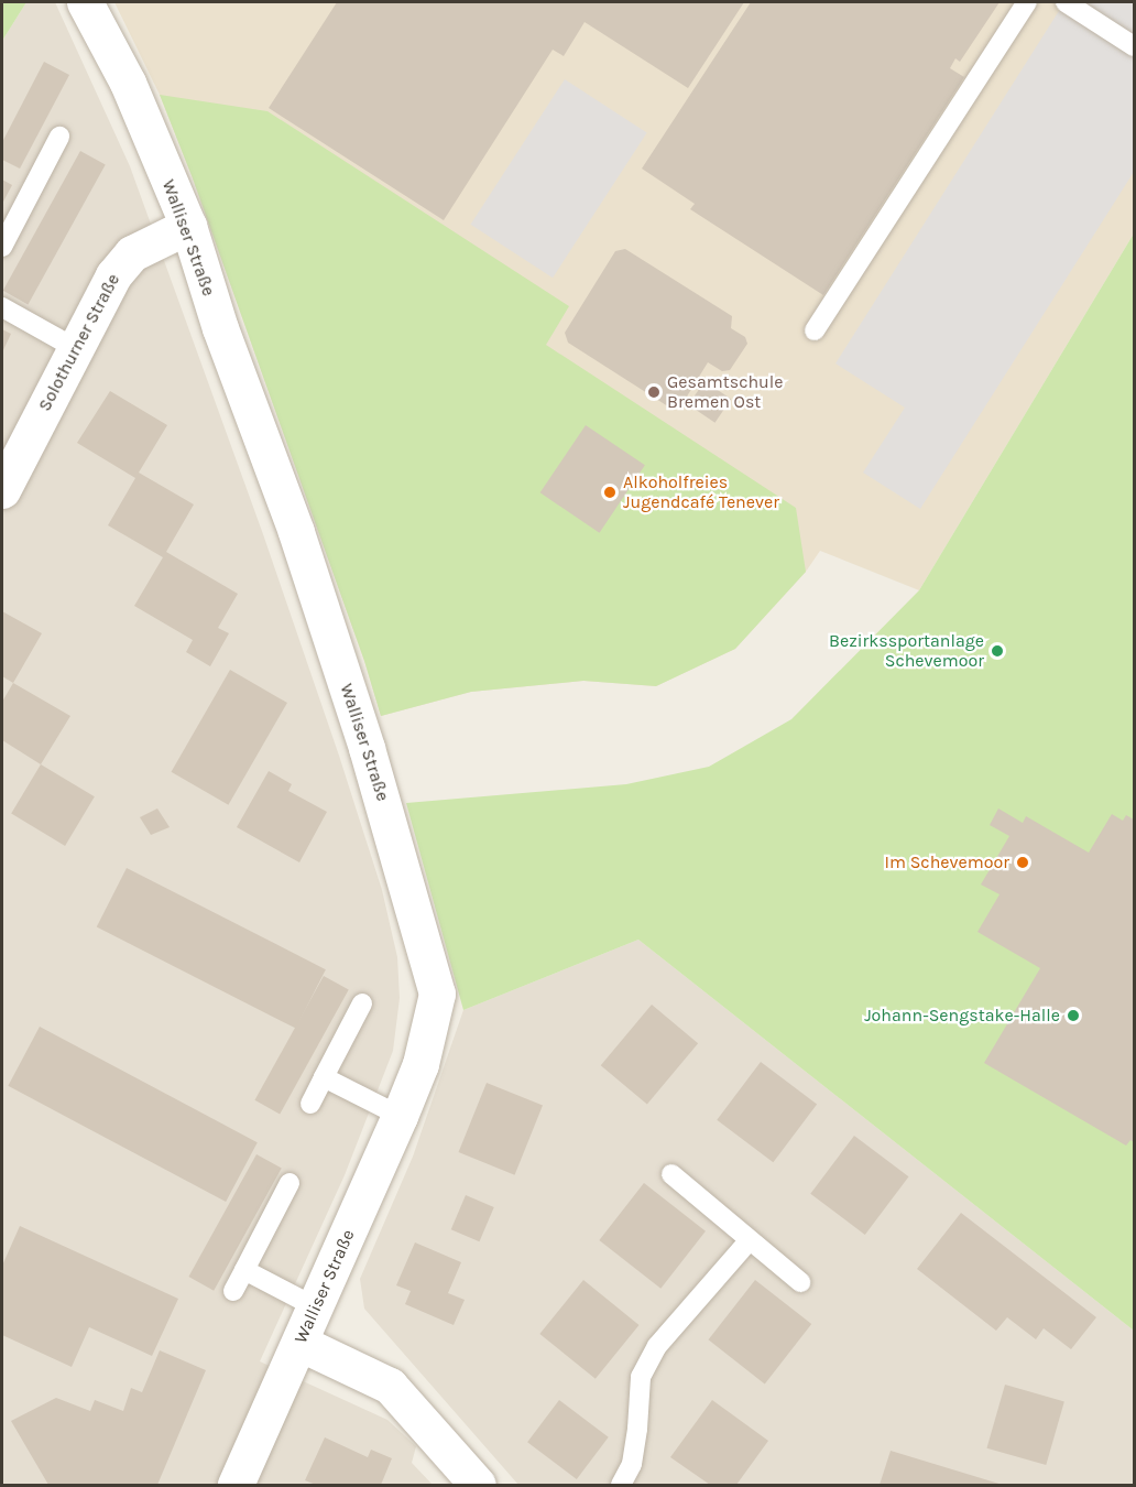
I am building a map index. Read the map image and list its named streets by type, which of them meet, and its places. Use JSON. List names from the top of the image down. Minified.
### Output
{"streets":{"street":["Walliser Straße","Solothurner Straße"]},"crossings":[["Walliser Straße","Solothurner Straße"]],"places":["Gesamtschule Bremen Ost","Alkoholfreies Jugendcafé Tenever","Bezirkssportanlage Schevemoor","Im Schevemoor","Johann-Sengstake-Halle"]}
